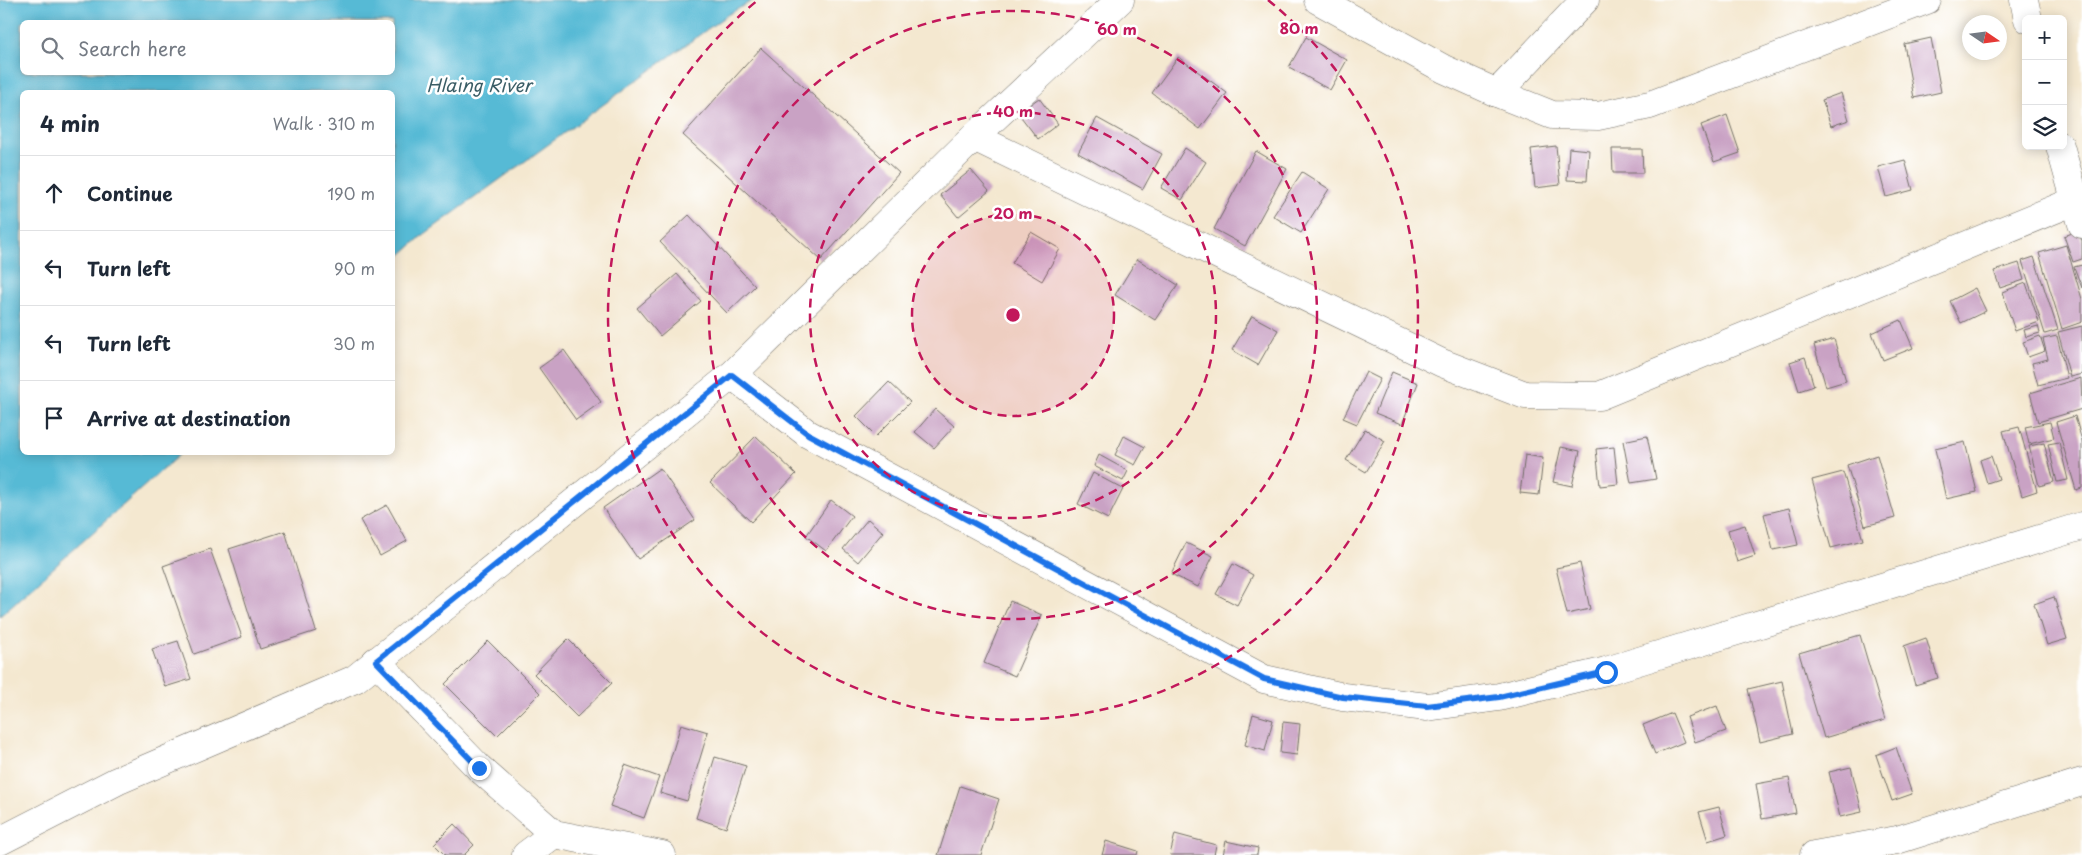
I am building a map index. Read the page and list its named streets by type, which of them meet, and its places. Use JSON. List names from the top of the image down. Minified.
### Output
{"water":["Hlaing River"],"north":"right","page":{"map_buttons":["+","−"],"search":"Search here","heading":["4 min","Walk · 310 m"],"list":[["Continue","190 m"],["Turn left","90 m"],["Turn left","30 m"],"Arrive at destination"]},"rings":["80 m","60 m","40 m","20 m"]}
